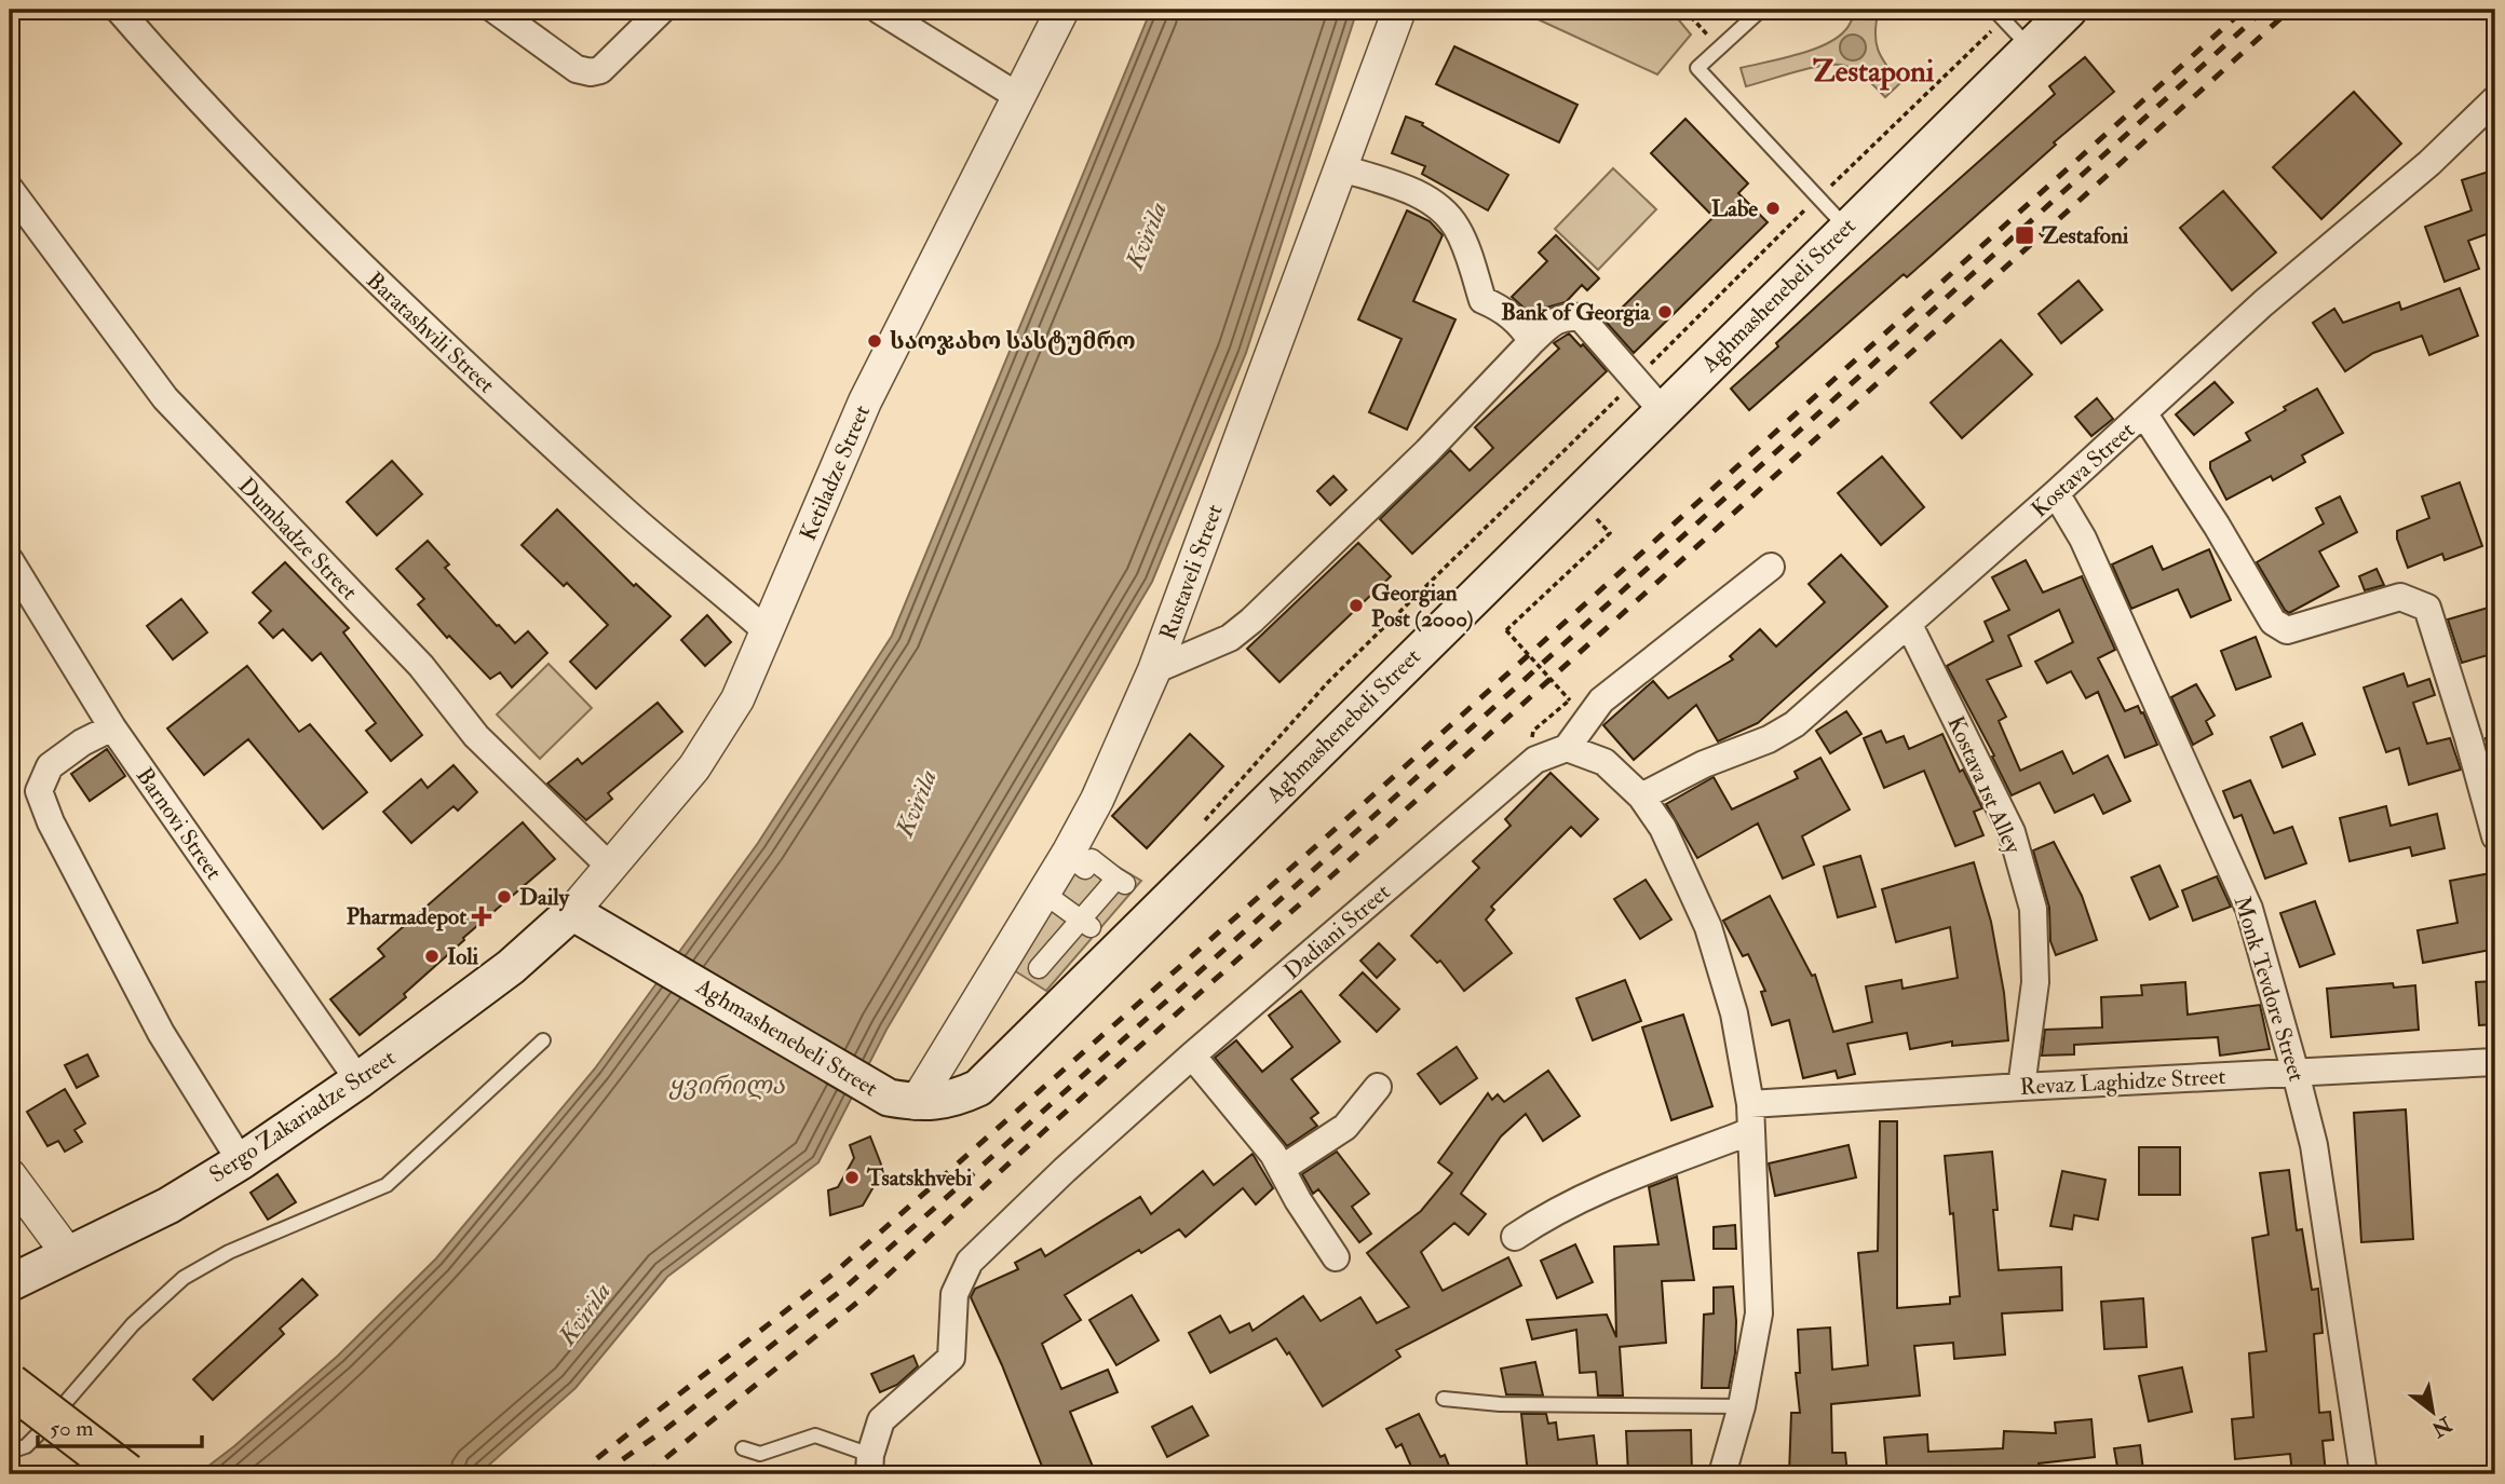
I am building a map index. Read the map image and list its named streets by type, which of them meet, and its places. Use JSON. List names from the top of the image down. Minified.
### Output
{"streets":{"main road":["Aghmashenebeli Street","Sergo Zakariadze Street"],"street":["Baratashvili Street","Kostava Street","Ketiladze Street","Dumbadze Street","Rustaveli Street","Kostava 1st Alley","Barnovi Street","Dadiani Street","Monk Tevdore Street","Revaz Laghidze Street"]},"crossings":[["Aghmashenebeli Street","Ketiladze Street"],["Aghmashenebeli Street","Rustaveli Street"],["Aghmashenebeli Street","Sergo Zakariadze Street"],["Baratashvili Street","Ketiladze Street"],["Kostava Street","Kostava 1st Alley"],["Kostava Street","Monk Tevdore Street"],["Ketiladze Street","Dumbadze Street"],["Ketiladze Street","Sergo Zakariadze Street"],["Kostava 1st Alley","Revaz Laghidze Street"],["Barnovi Street","Sergo Zakariadze Street"],["Monk Tevdore Street","Revaz Laghidze Street"]],"districts":["Zestaponi"],"water":["Kvirila","ყვირილა"],"places":{"other":["Labe","Bank of Georgia","საოჯახო სასტუმრო","Georgian Post (2000)","Daily","Ioli","Tsatskhvebi"],"transit":["Zestafoni"],"health":["Pharmadepot"]},"scale_bar":"50 m","north":"bottom right"}
